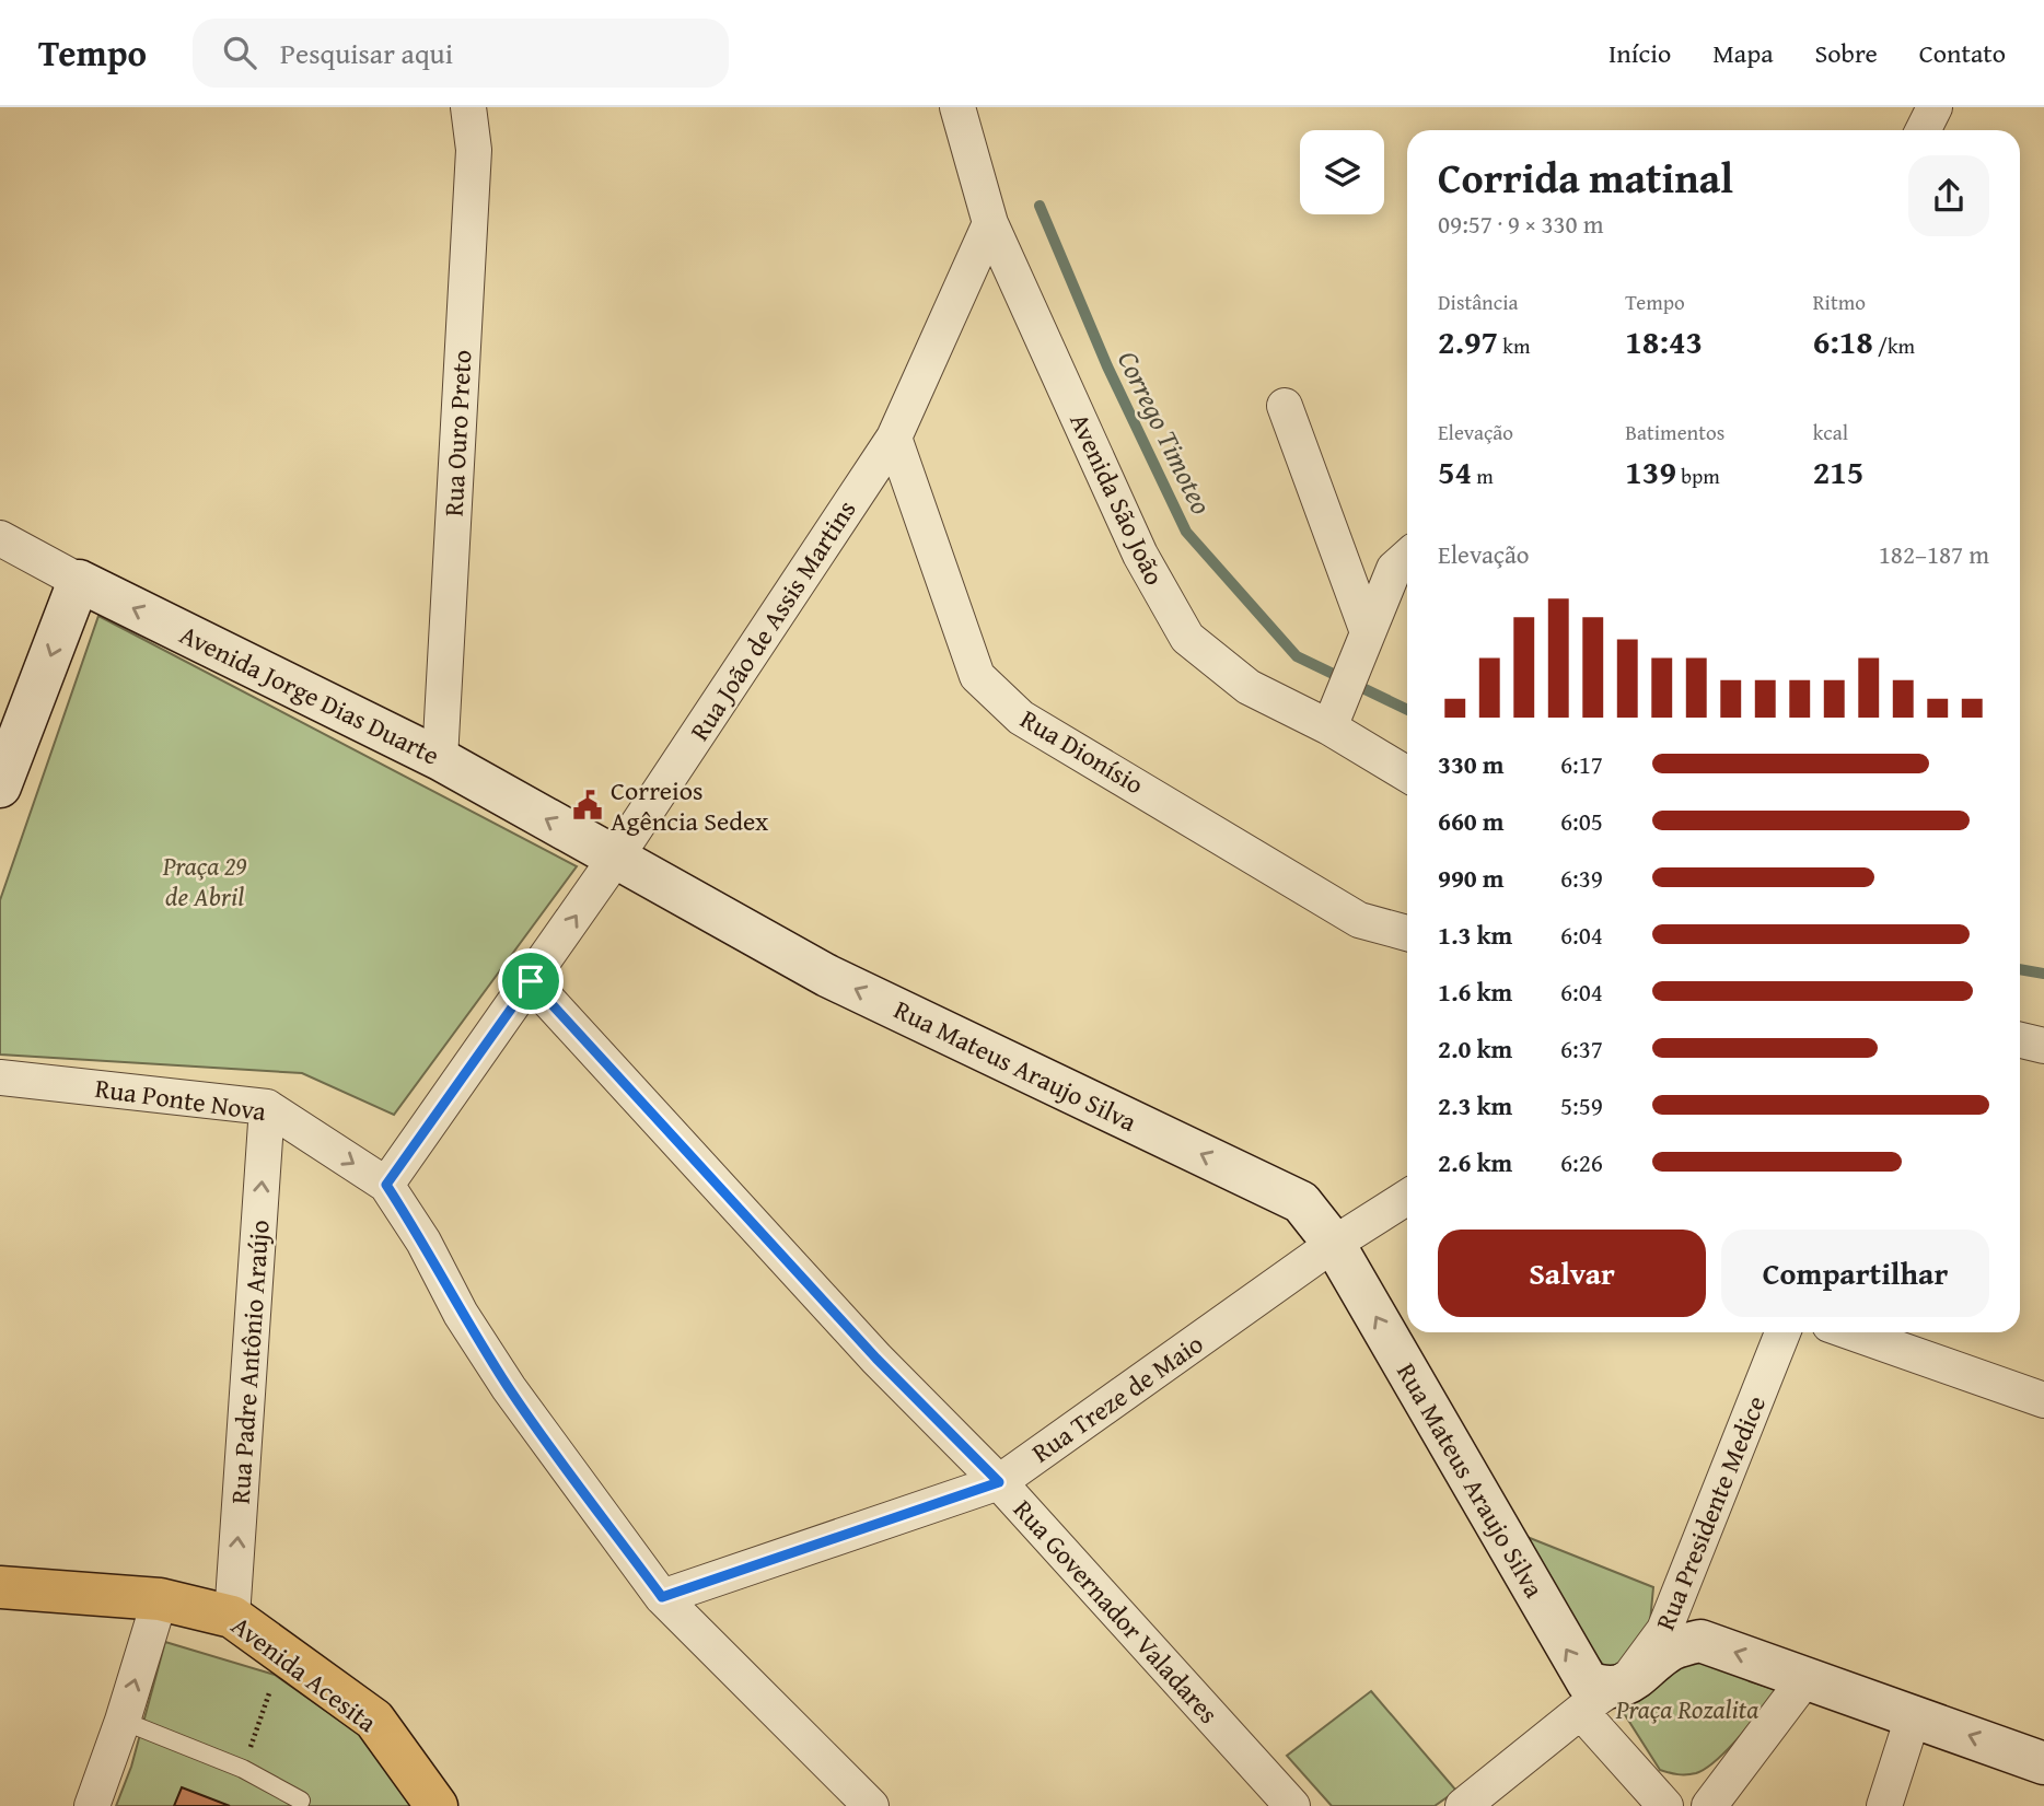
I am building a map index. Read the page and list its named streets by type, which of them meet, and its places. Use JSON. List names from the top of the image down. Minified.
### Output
{"streets":{"main road":["Avenida Jorge Dias Duarte","Rua Mateus Araujo Silva","Avenida Acesita"],"street":["Rua Ouro Preto","Avenida São João","Rua João de Assis Martins","Rua Dionísio","Rua Ponte Nova","Rua Padre Antônio Araújo","Rua Treze de Maio","Rua Presidente Medice","Rua Governador Valadares"]},"crossings":[["Rua Ouro Preto","Avenida Jorge Dias Duarte"],["Avenida São João","Rua João de Assis Martins"],["Rua João de Assis Martins","Avenida Jorge Dias Duarte"],["Rua João de Assis Martins","Rua Dionísio"],["Rua João de Assis Martins","Rua Mateus Araujo Silva"],["Rua João de Assis Martins","Rua Ponte Nova"],["Rua João de Assis Martins","Rua Governador Valadares"],["Avenida Jorge Dias Duarte","Rua Mateus Araujo Silva"],["Rua Mateus Araujo Silva","Rua Treze de Maio"],["Rua Mateus Araujo Silva","Rua Presidente Medice"],["Rua Ponte Nova","Rua Padre Antônio Araújo"],["Rua Padre Antônio Araújo","Avenida Acesita"],["Rua Treze de Maio","Rua Governador Valadares"]],"one_way":["Avenida Jorge Dias Duarte","Rua Mateus Araujo Silva","Rua Padre Antônio Araújo"],"water":["Corrego Timoteo"],"parks":["Praça 29 de Abril","Praça Rozalita"],"places":{"public building":["Correios Agência Sedex"]},"page":{"header":"Tempo","search":"Pesquisar aqui","nav":["Início","Mapa","Sobre","Contato"],"heading":["Corrida matinal","09:57 · 9 × 330 m"],"stats":[["Distância","2.97 km"],["Tempo","18:43"],["Ritmo","6:18 /km"],["Elevação","54 m"],["Batimentos","139 bpm"],["kcal","215"]],"chart":["Elevação","182–187 m"],"list":[{"name":"330 m","note":"6:17"},{"name":"660 m","note":"6:05"},{"name":"990 m","note":"6:39"},{"name":"1.3 km","note":"6:04"},{"name":"1.6 km","note":"6:04"},{"name":"2.0 km","note":"6:37"},{"name":"2.3 km","note":"5:59"},{"name":"2.6 km","note":"6:26"}],"buttons":["Salvar","Compartilhar"]}}
